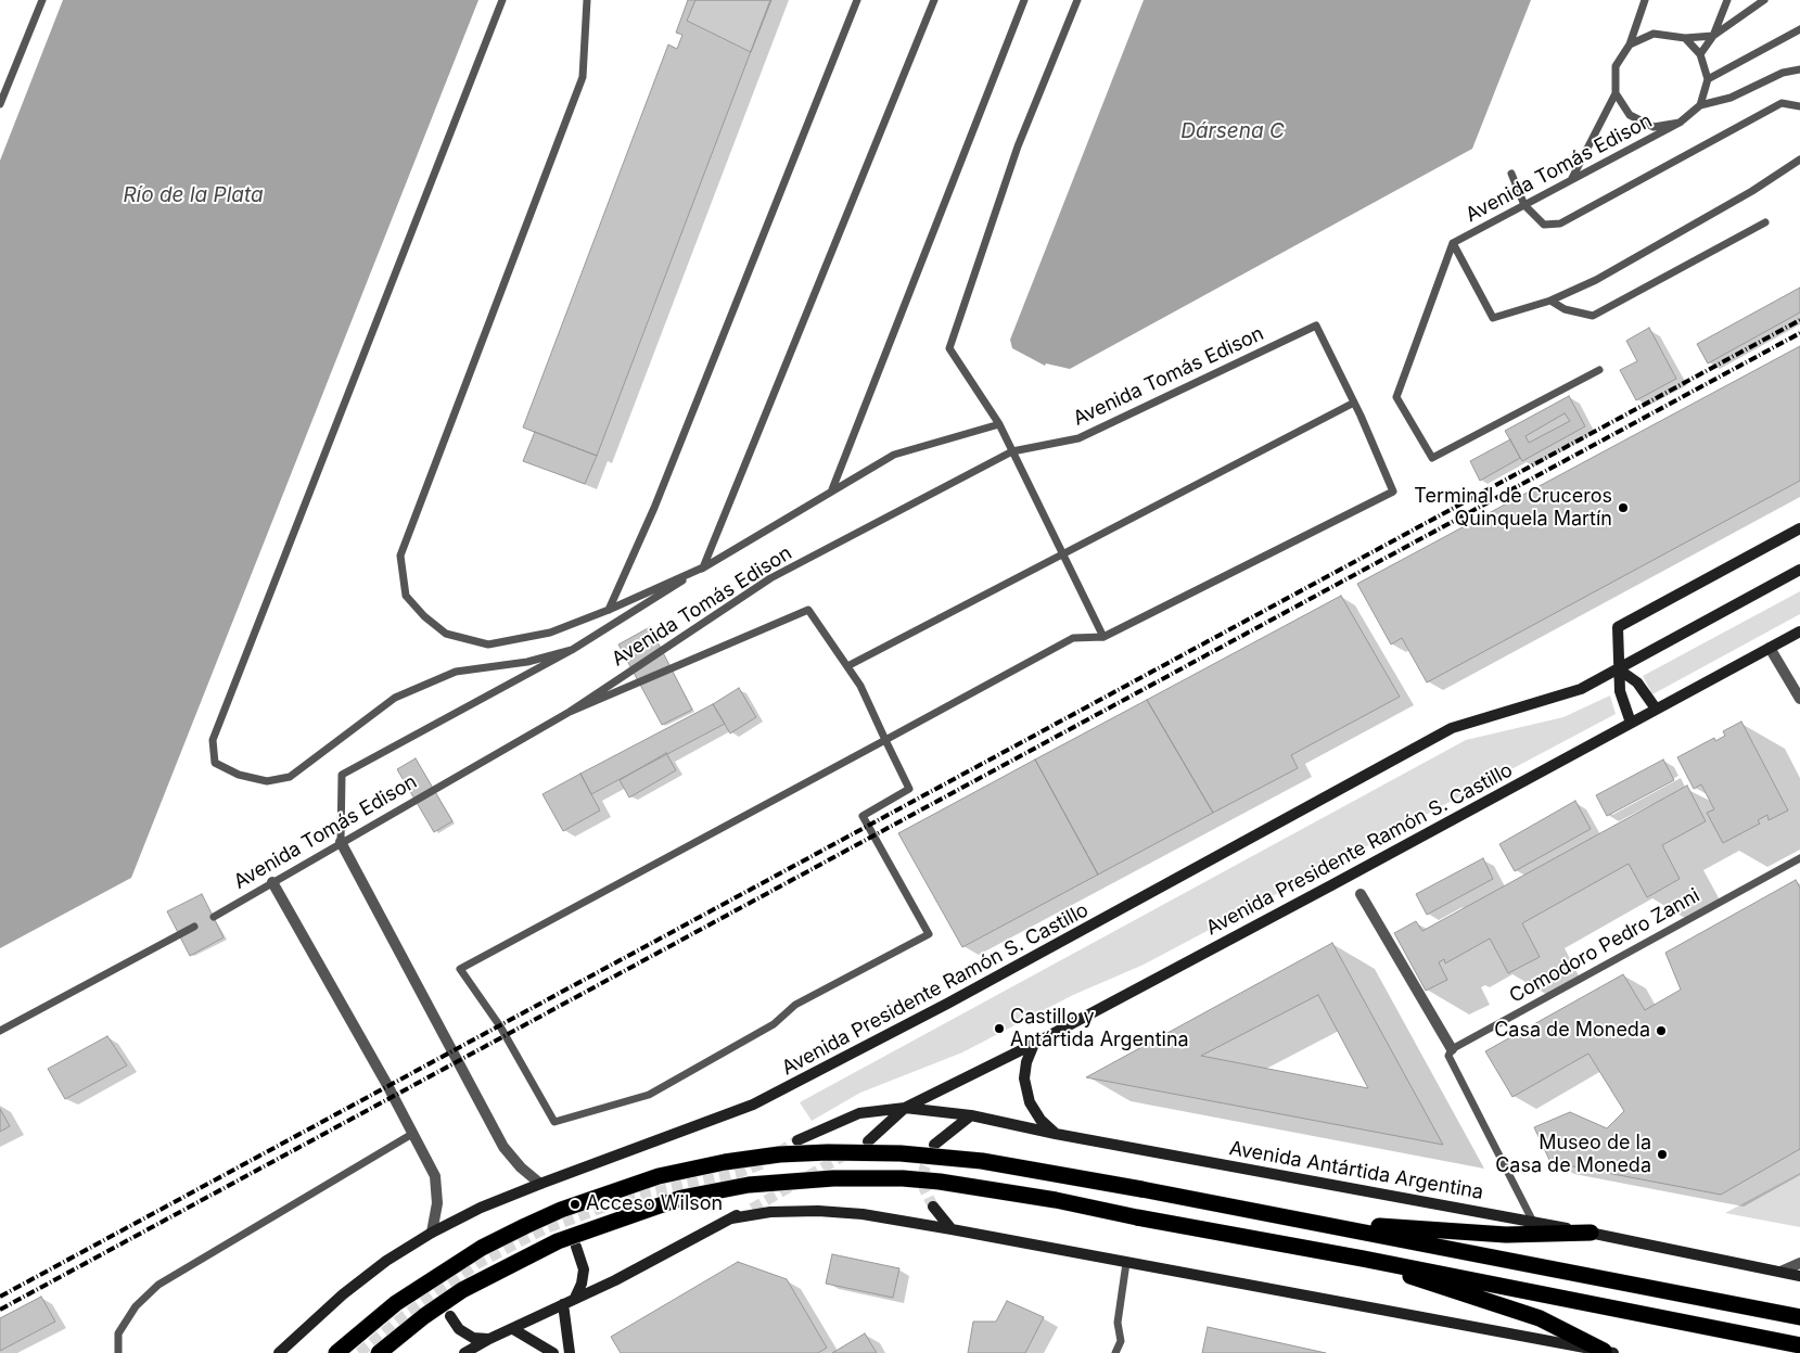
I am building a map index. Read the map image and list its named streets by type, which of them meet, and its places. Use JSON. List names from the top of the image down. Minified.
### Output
{"streets":{"main road":["Avenida Presidente Ramón S. Castillo","Avenida Antártida Argentina"],"lane":["Avenida Tomás Edison","Comodoro Pedro Zanni"]},"crossings":[["Avenida Presidente Ramón S. Castillo","Avenida Antártida Argentina"]],"water":["Dársena C","Río de la Plata"],"places":["Terminal de Cruceros Quinquela Martín","Castillo y Antártida Argentina","Casa de Moneda","Museo de la Casa de Moneda","Acceso Wilson"]}
